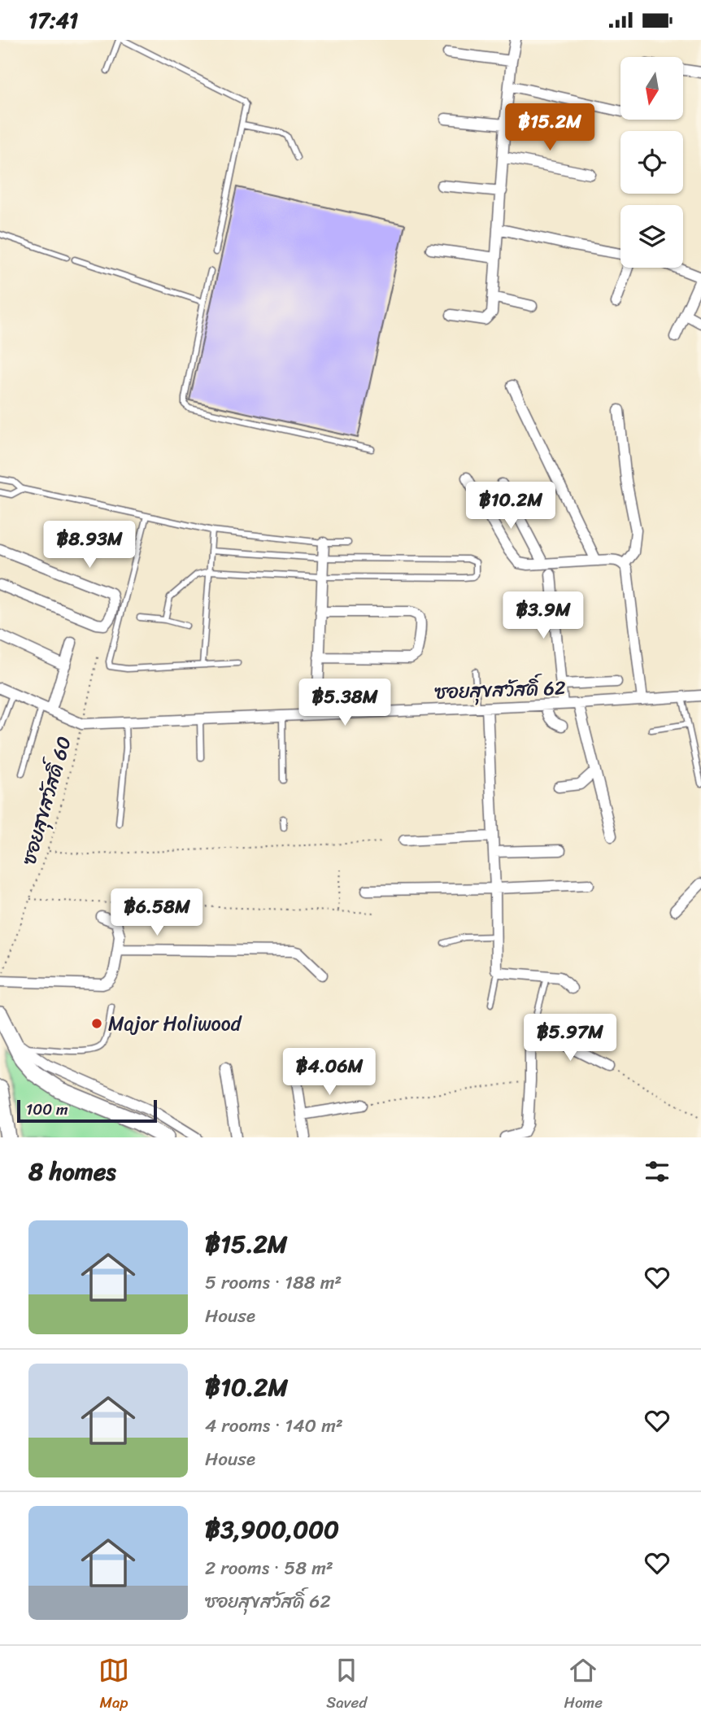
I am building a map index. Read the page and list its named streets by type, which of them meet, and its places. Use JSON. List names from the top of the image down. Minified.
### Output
{"streets":{"street":["ซอยสุขสวัสดิ์ 62"],"path":["ซอยสุขสวัสดิ์ 60"]},"crossings":[["ซอยสุขสวัสดิ์ 62","ซอยสุขสวัสดิ์ 60"]],"places":["Major Holiwood"],"scale_bar":"100 m","north":"bottom","page":{"status":"17:41","price":["฿15.2M","฿10.2M","฿8.93M","฿3.9M","฿5.38M","฿6.58M","฿5.97M","฿4.06M"],"scale":"100 m","heading":"8 homes","list":[{"name":"฿15.2M","note":"5 rooms · 188 m² · House"},{"name":"฿10.2M","note":"4 rooms · 140 m² · House"},{"name":"฿3,900,000","note":"2 rooms · 58 m² · ซอยสุขสวัสดิ์ 62"}],"tabs":["Map","Saved","Home"]}}
